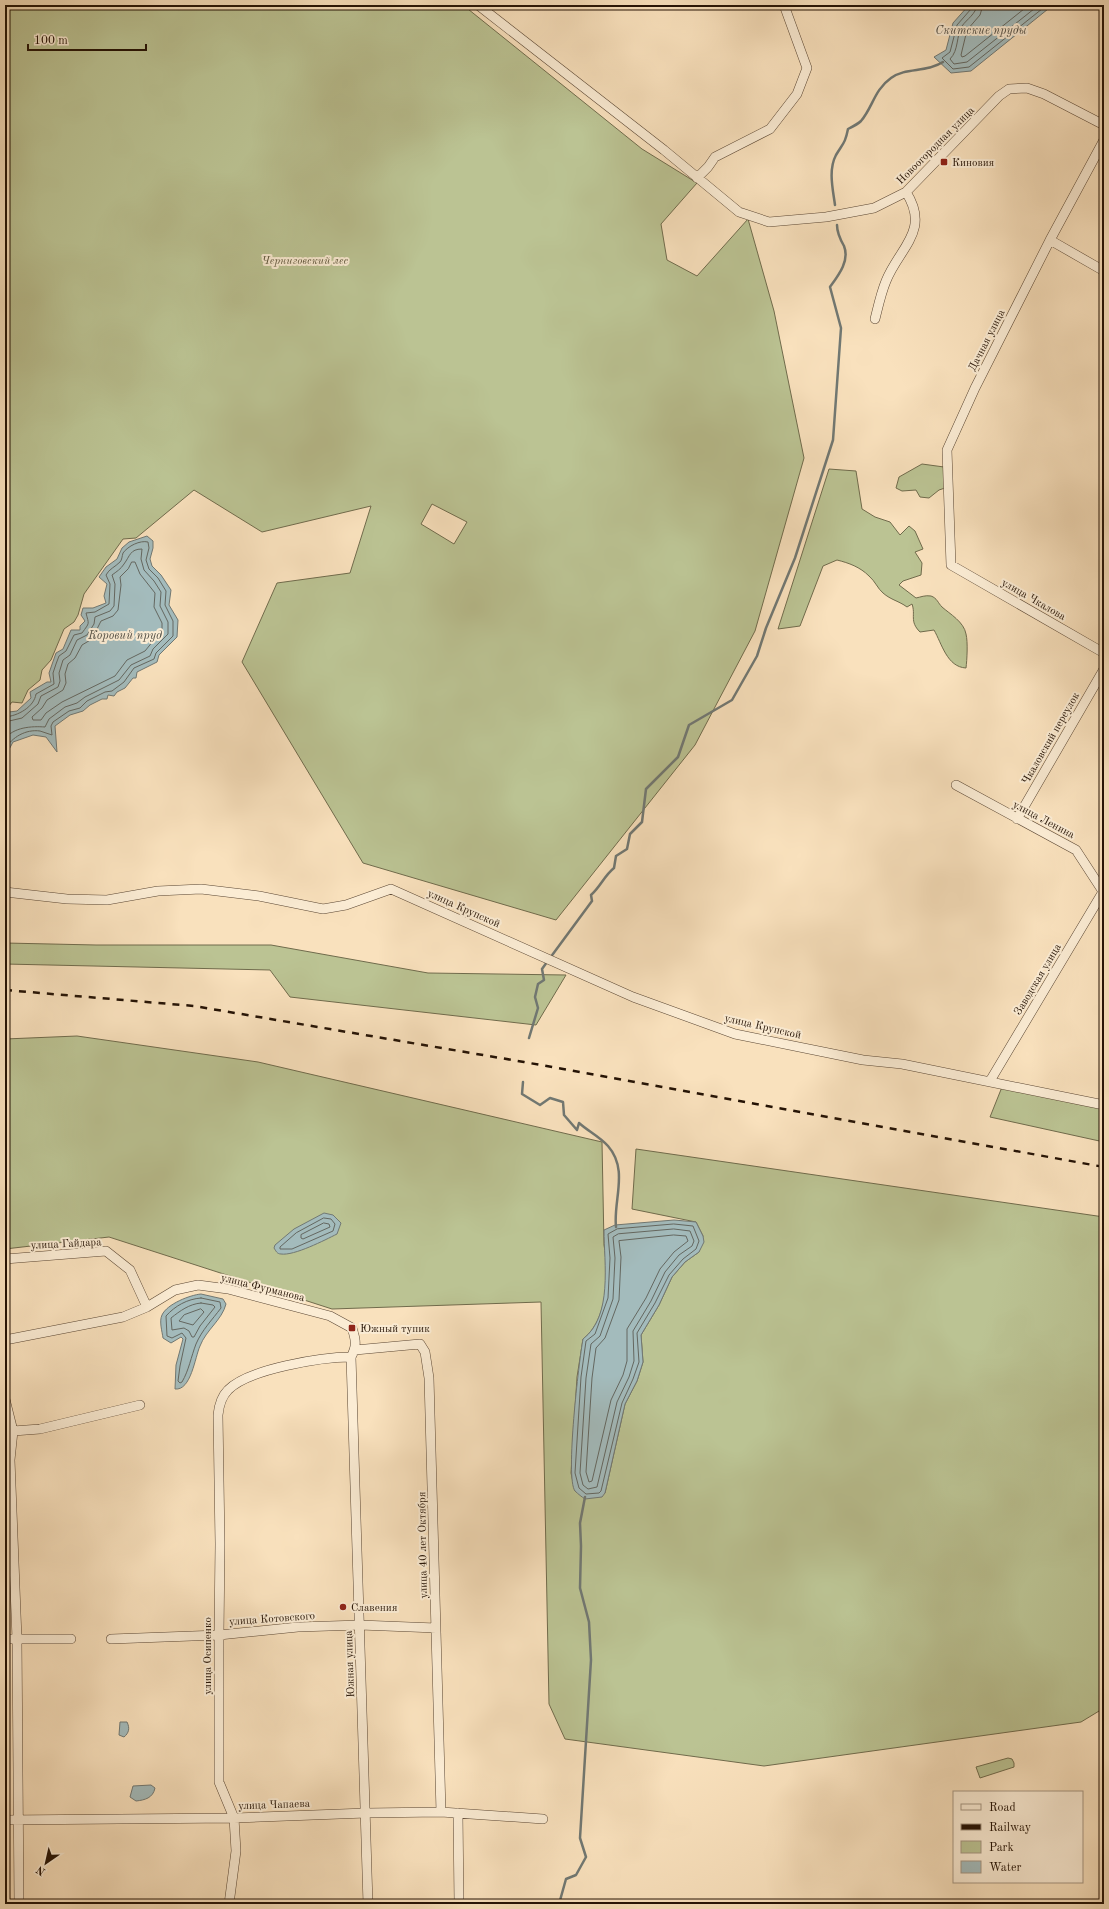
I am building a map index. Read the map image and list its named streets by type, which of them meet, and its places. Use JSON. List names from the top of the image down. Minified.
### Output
{"streets":{"street":["Новоогородная улица","Дачная улица","улица Чкалова","Чкаловский переулок","улица Ленина","улица Крупской","Заводская улица","улица Гайдара","улица Фурманова","улица 40 лет Октября","улица Котовского","улица Осипенко","Южная улица","улица Чапаева"]},"crossings":[["Дачная улица","улица Чкалова"],["Чкаловский переулок","улица Ленина"],["улица Ленина","Заводская улица"],["улица Крупской","Заводская улица"],["улица Гайдара","улица Фурманова"],["улица Фурманова","Южная улица"],["улица 40 лет Октября","улица Котовского"],["улица 40 лет Октября","улица Осипенко"],["улица 40 лет Октября","Южная улица"],["улица 40 лет Октября","улица Чапаева"],["улица Котовского","улица Осипенко"],["улица Котовского","Южная улица"],["улица Осипенко","Южная улица"],["улица Осипенко","улица Чапаева"],["Южная улица","улица Чапаева"]],"water":["Скитские пруды","Коровий пруд"],"parks":["Черниговский лес"],"places":{"transit":["Киновия","Южный тупик"],"other":["Славения"]},"legend":["Road","Railway","Park","Water"],"scale_bar":"100 m","north":"bottom left"}
